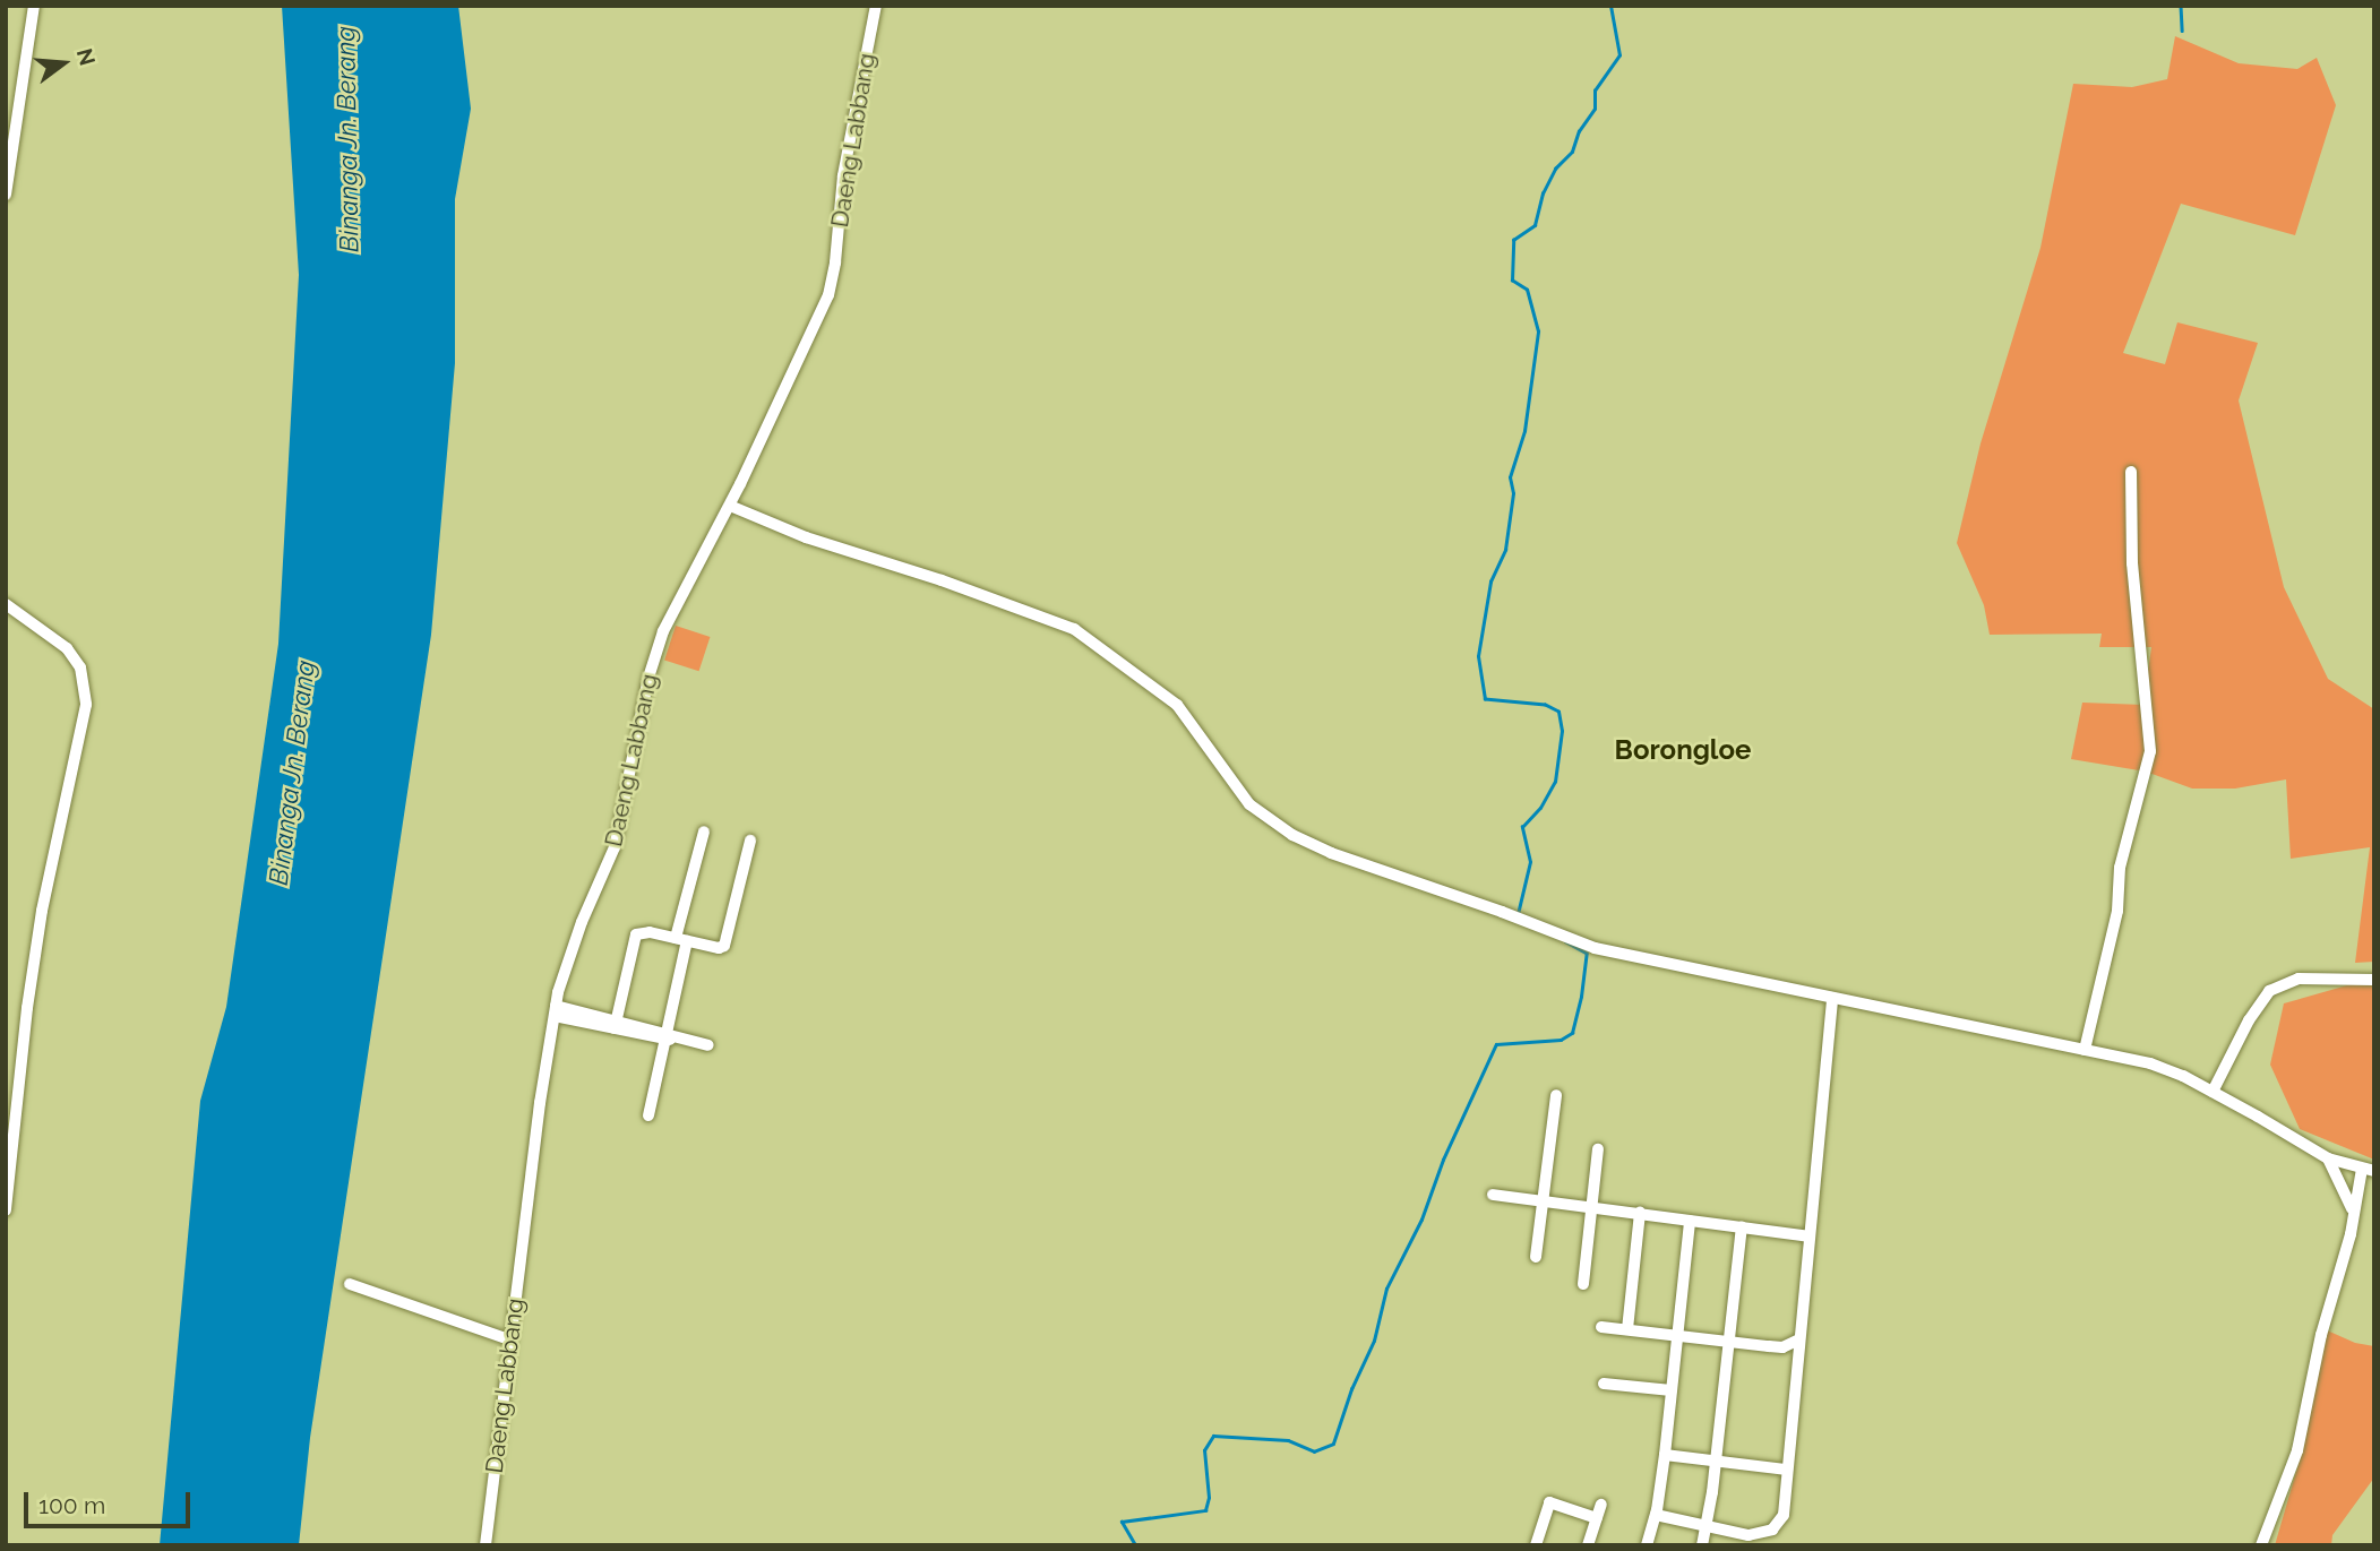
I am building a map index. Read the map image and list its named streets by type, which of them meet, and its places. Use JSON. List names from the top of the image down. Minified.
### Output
{"streets":{"street":["Daeng Labbang"]},"districts":["Borongloe"],"water":["Binanga Jn. Berang"],"scale_bar":"100 m","north":"right"}
